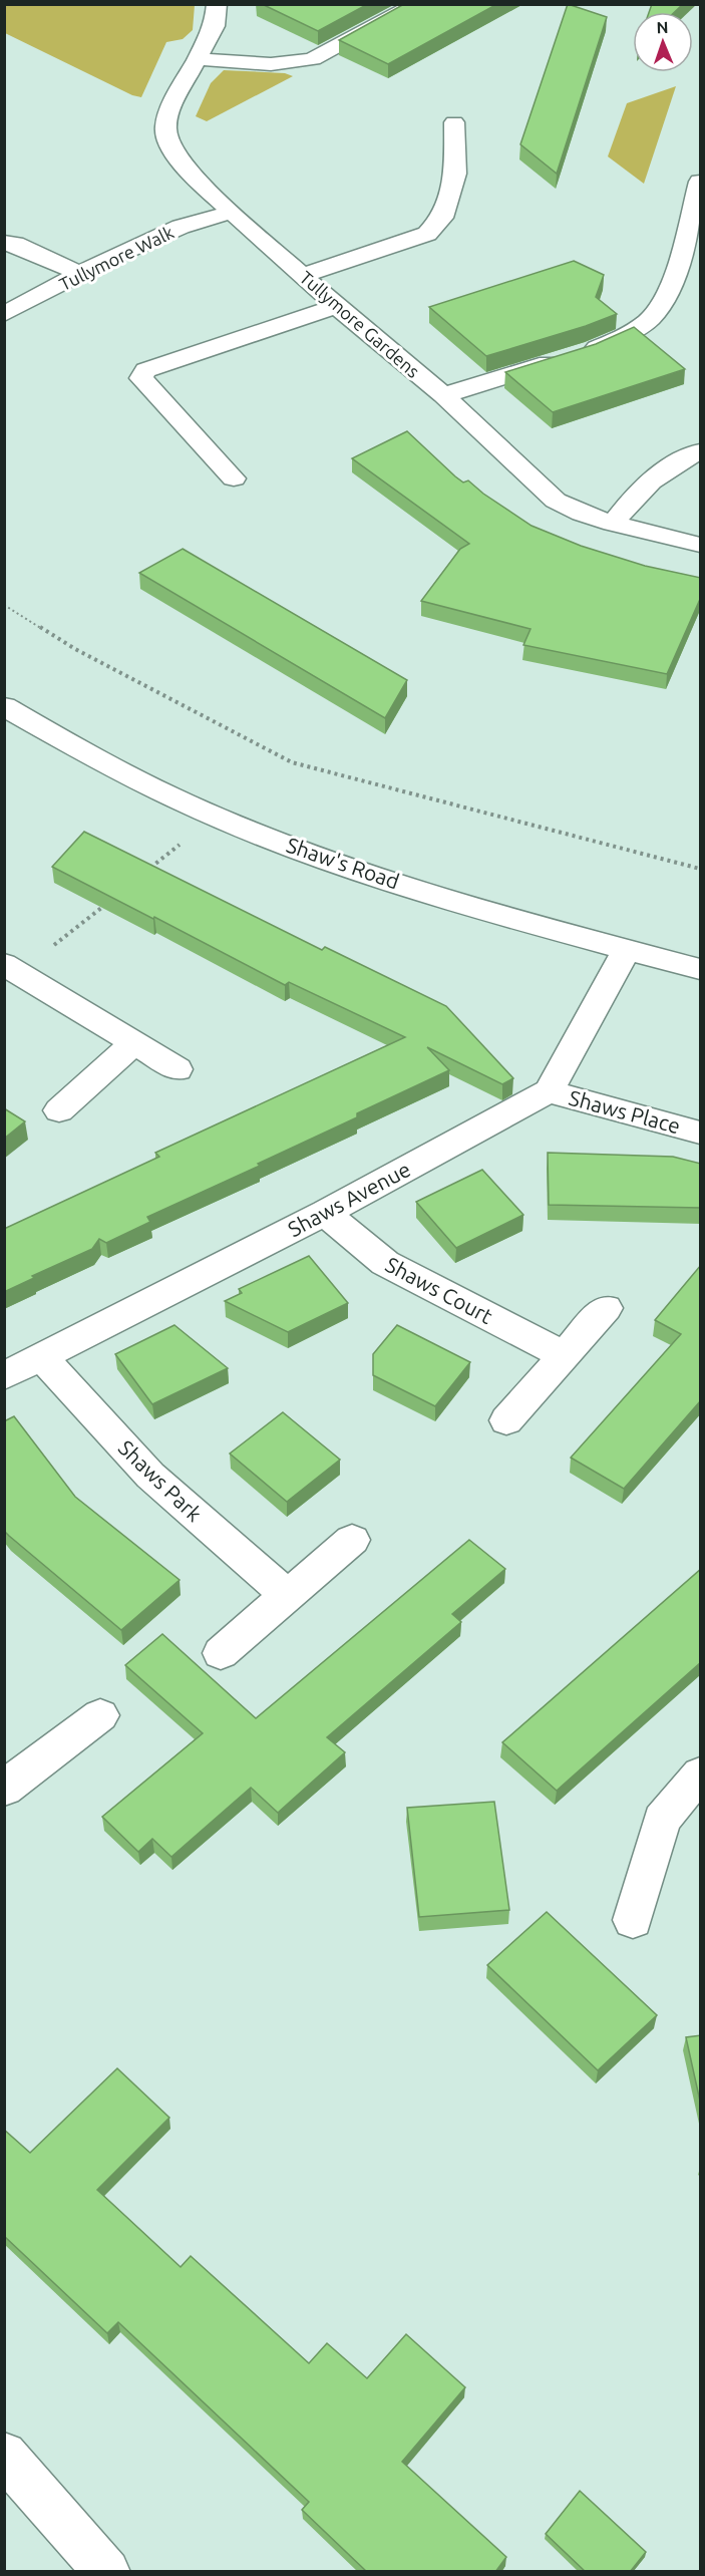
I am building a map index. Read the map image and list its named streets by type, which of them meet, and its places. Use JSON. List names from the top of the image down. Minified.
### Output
{"streets":{"street":["Tullymore Walk","Tullymore Gardens","Shaw's Road","Shaws Place","Shaws Avenue","Shaws Court","Shaws Park"]},"crossings":[["Tullymore Walk","Tullymore Gardens"],["Shaws Place","Shaws Avenue"],["Shaws Avenue","Shaws Court"],["Shaws Avenue","Shaws Park"]],"north":"top"}
